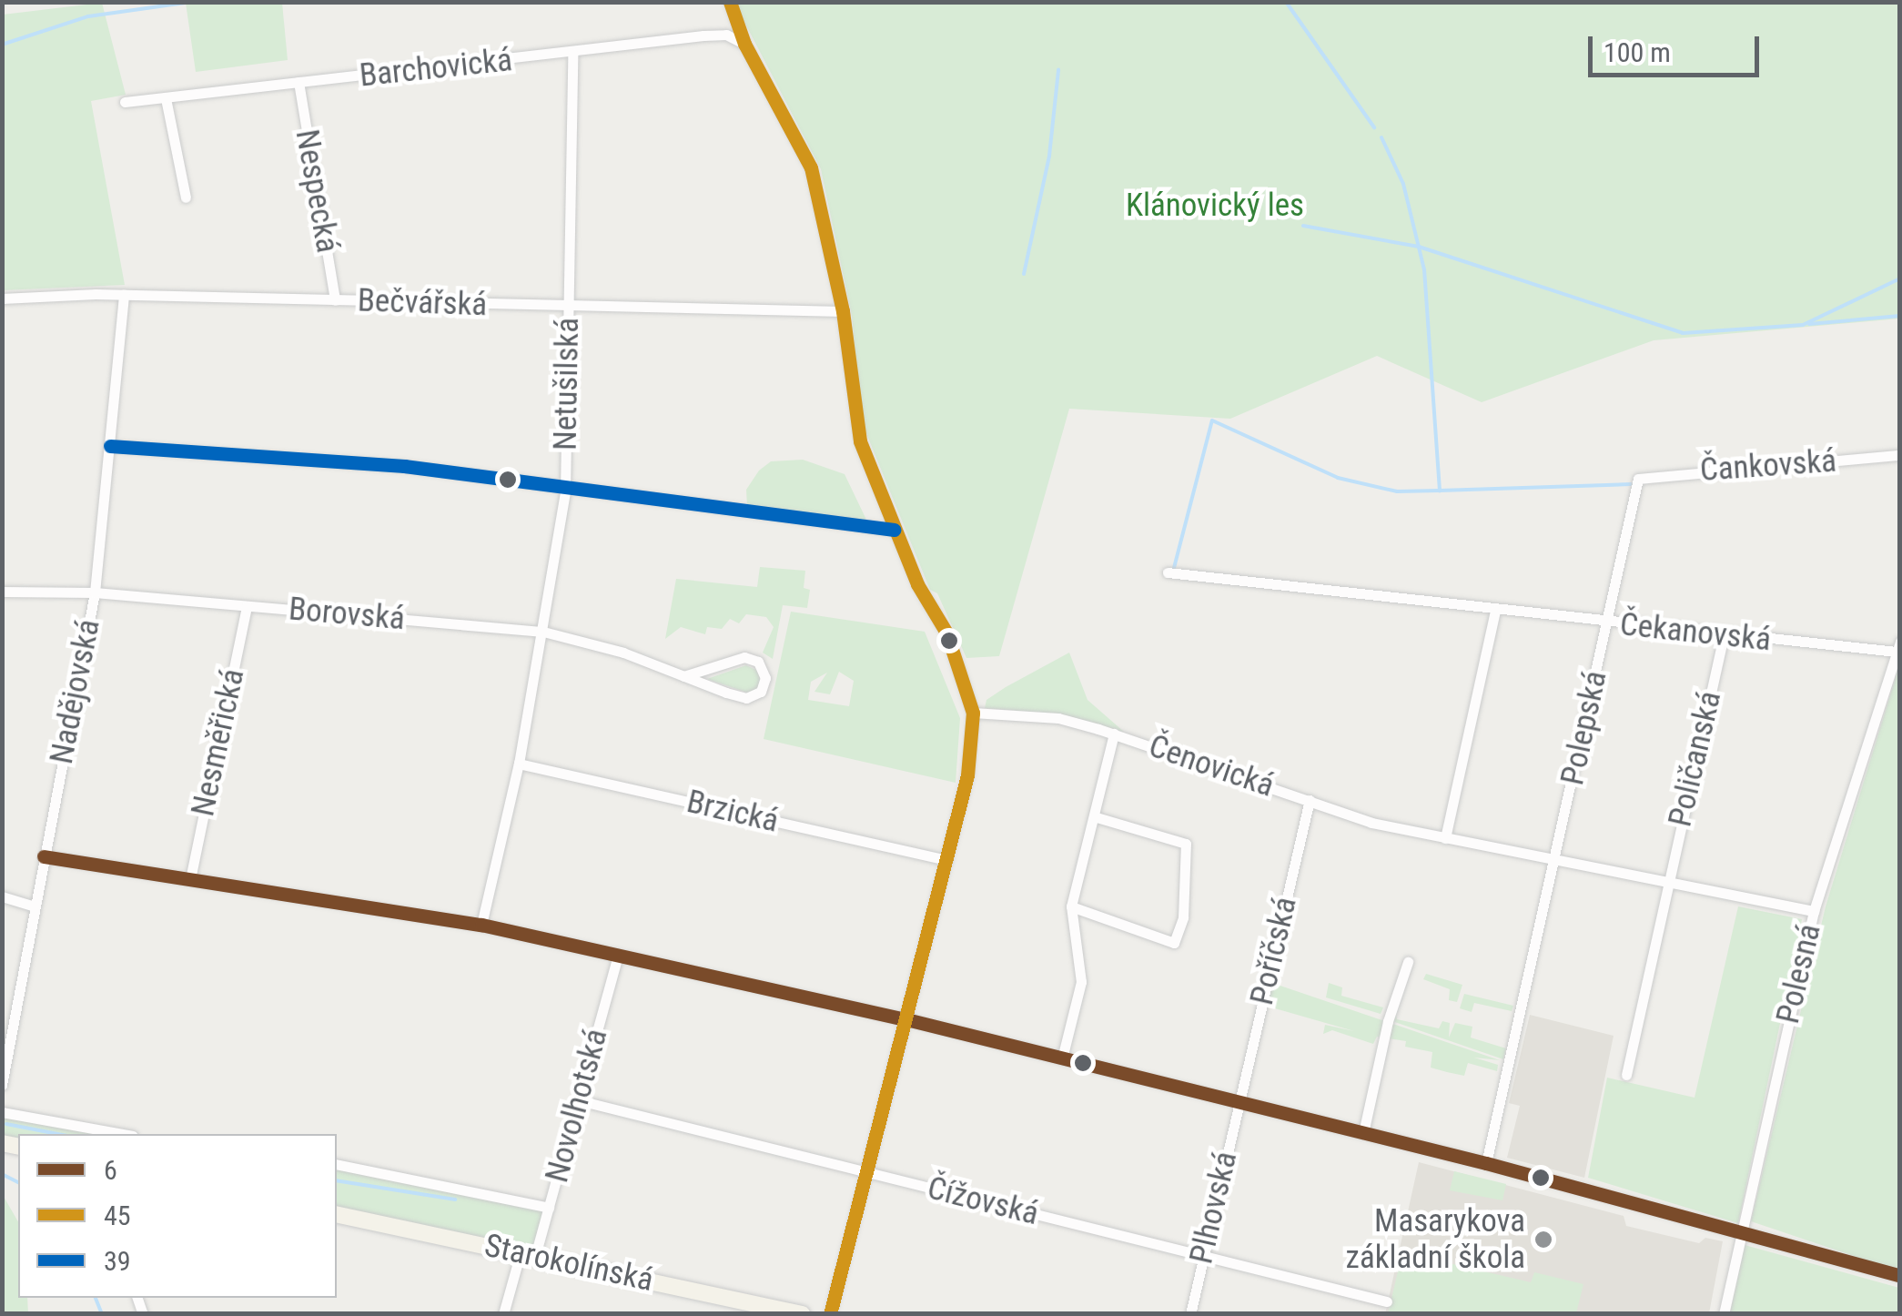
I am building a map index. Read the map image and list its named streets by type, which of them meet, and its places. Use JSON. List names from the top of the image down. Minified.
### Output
{"streets":{"main road":["Starokolínská"],"street":["Barchovická","Nespecká","Bečvářská","Netušilská","Čankovská","Borovská","Čekanovská","Nadějovská","Polepská","Nesměřická","Poličanská","Čenovická","Brzická","Poříčská","Polesná","Novolhotská","Čížovská","Plhovská"]},"crossings":[["Barchovická","Nespecká"],["Barchovická","Netušilská"],["Nespecká","Bečvářská"],["Bečvářská","Netušilská"],["Bečvářská","Nadějovská"],["Netušilská","Borovská"],["Netušilská","Brzická"],["Čankovská","Polepská"],["Borovská","Nadějovská"],["Borovská","Nesměřická"],["Čekanovská","Polepská"],["Čekanovská","Poličanská"],["Čekanovská","Polesná"],["Polepská","Čenovická"],["Poličanská","Čenovická"],["Čenovická","Poříčská"],["Čenovická","Polesná"],["Poříčská","Plhovská"],["Novolhotská","Čížovská"],["Novolhotská","Starokolínská"],["Čížovská","Plhovská"]],"parks":["Klánovický les"],"places":["Masarykova základní škola"],"lines":["transit line 45","transit line 39","transit line 6"],"legend":["6","45","39"],"scale_bar":"100 m"}
